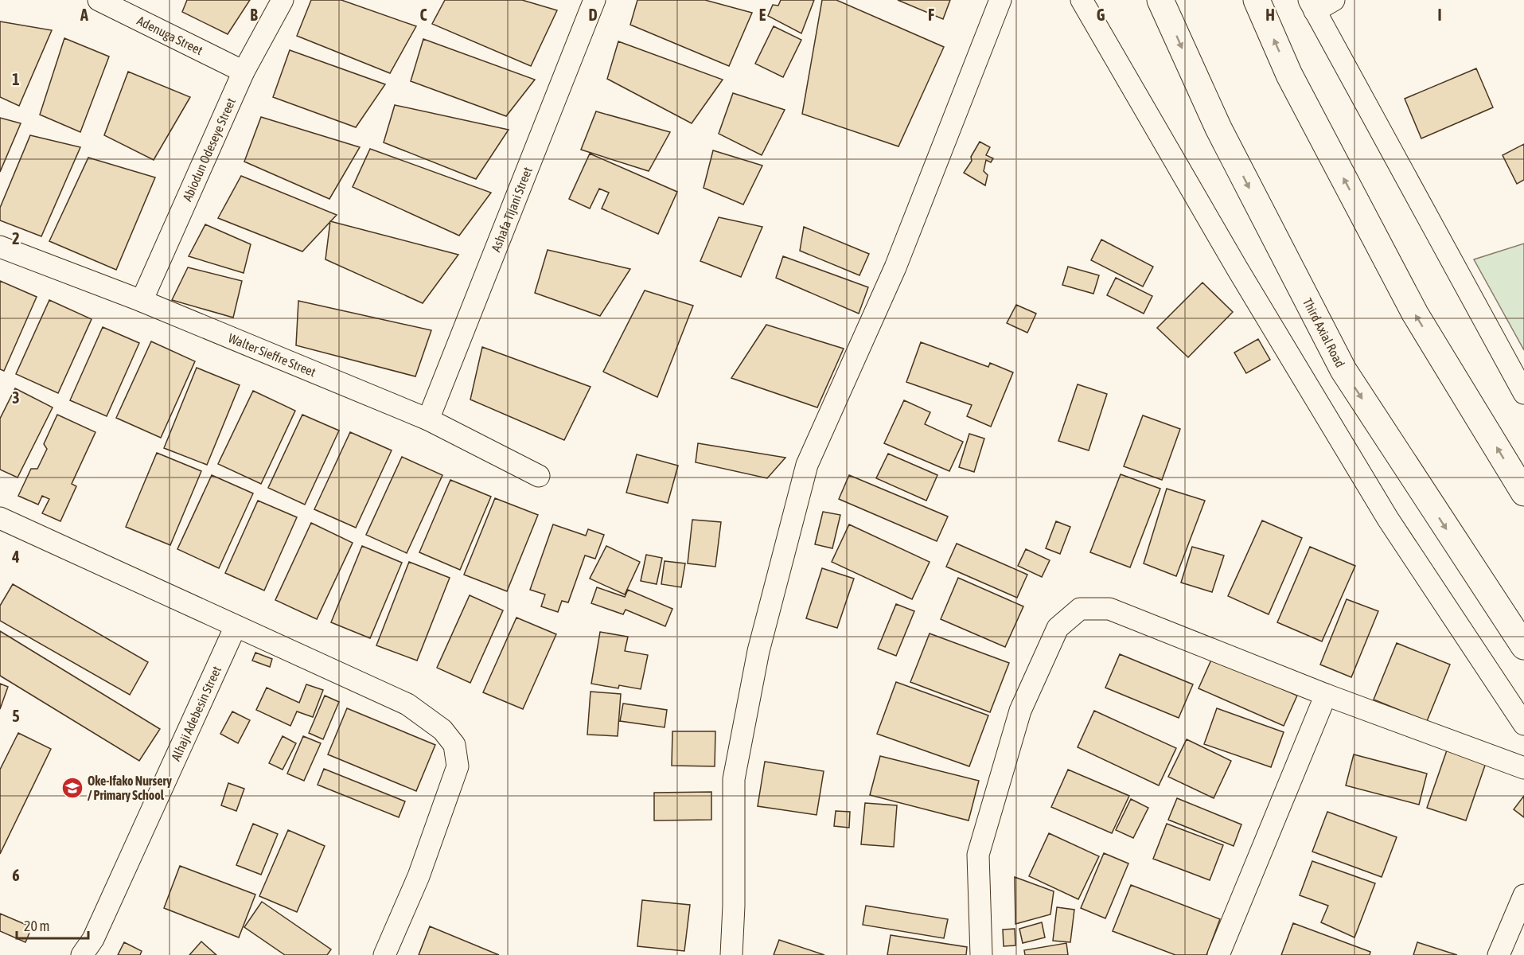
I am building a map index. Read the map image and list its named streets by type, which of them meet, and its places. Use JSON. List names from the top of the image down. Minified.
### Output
{"streets":{"highway":["Third Axial Road"],"street":["Adenuga Street","Abiodun Odeseye Street","Ashafa Tijani Street","Walter Sieffre Street","Alhaji Adebesin Street"]},"crossings":[["Adenuga Street","Abiodun Odeseye Street"],["Abiodun Odeseye Street","Walter Sieffre Street"],["Ashafa Tijani Street","Walter Sieffre Street"]],"places":{"school or university":["Oke-Ifako Nursery / Primary School"]},"scale_bar":"20 m","grid":{"columns":["A","B","C","D","E","F","G","H","I"],"rows":["1","2","3","4","5","6"]}}
